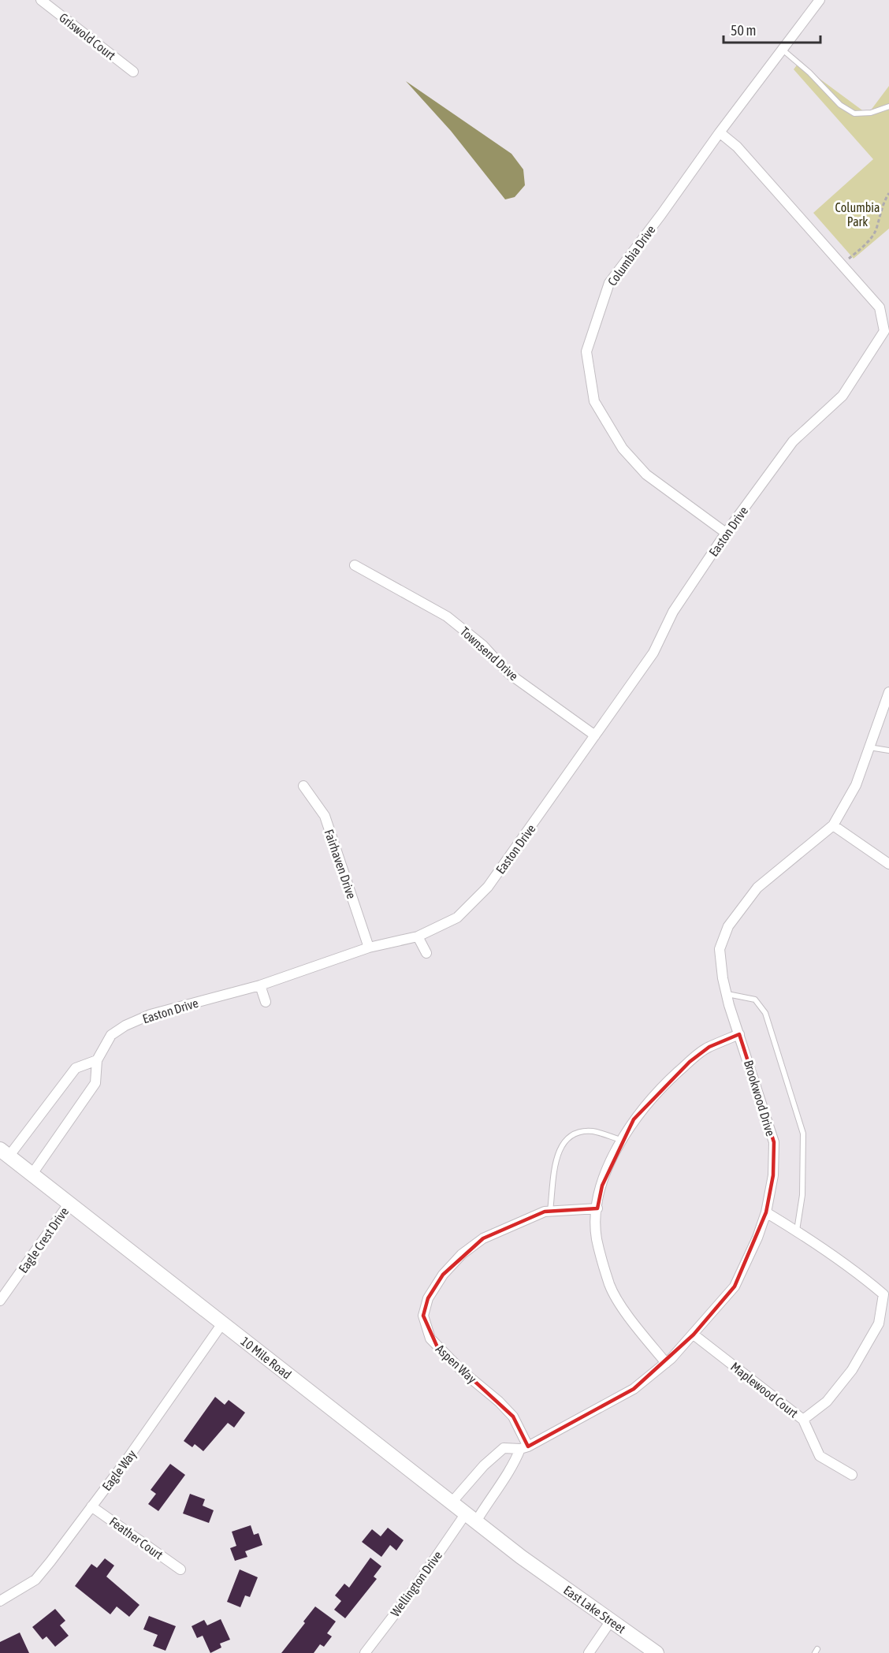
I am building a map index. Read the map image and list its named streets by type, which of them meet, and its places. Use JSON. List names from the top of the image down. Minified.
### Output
{"streets":{"main road":["10 Mile Road","East Lake Street"],"street":["Griswold Court","Columbia Drive","Easton Drive","Townsend Drive","Fairhaven Drive","Brookwood Drive","Eagle Crest Drive","Aspen Way","Maplewood Court","Eagle Way","Feather Court","Wellington Drive"]},"crossings":[["Columbia Drive","Easton Drive"],["Easton Drive","Townsend Drive"],["Easton Drive","Fairhaven Drive"],["Easton Drive","10 Mile Road"],["Brookwood Drive","10 Mile Road"],["Brookwood Drive","Aspen Way"],["Brookwood Drive","Maplewood Court"],["Eagle Crest Drive","10 Mile Road"],["10 Mile Road","Eagle Way"],["10 Mile Road","Wellington Drive"],["10 Mile Road","East Lake Street"],["Eagle Way","Feather Court"]],"parks":["Columbia Park"],"scale_bar":"50 m"}
